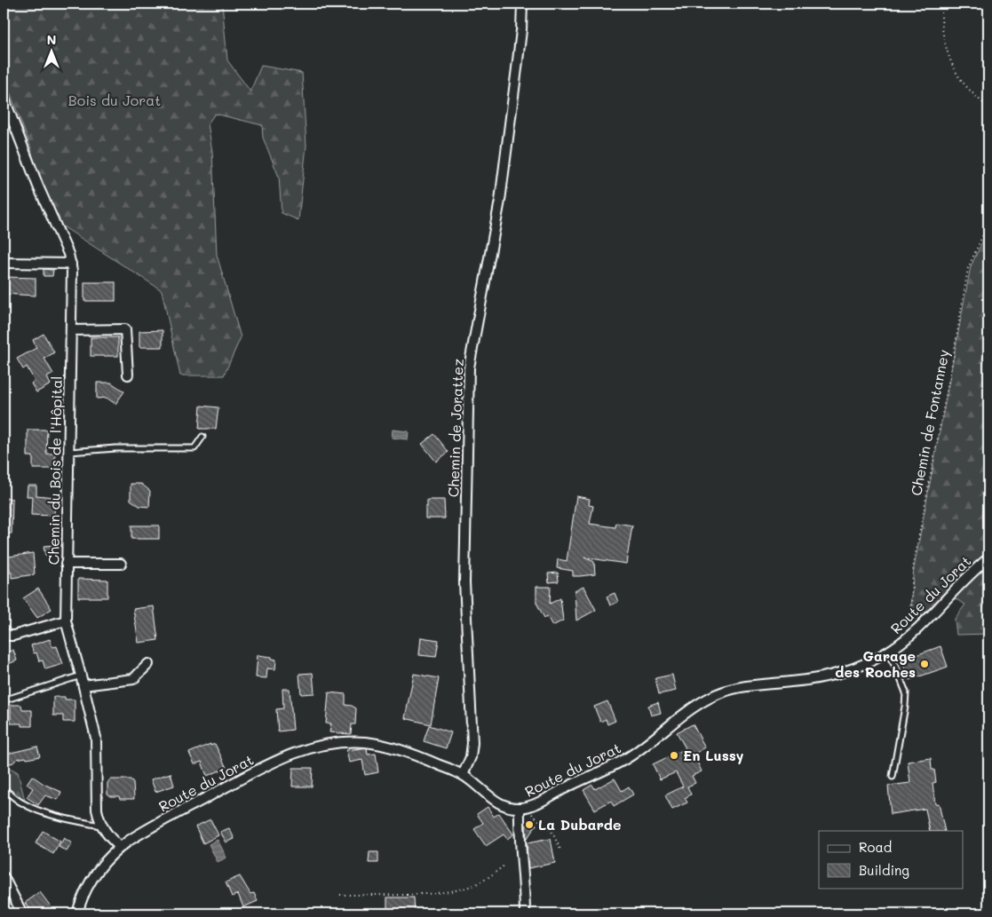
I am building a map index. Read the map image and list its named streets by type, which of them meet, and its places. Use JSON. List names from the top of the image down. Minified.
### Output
{"streets":{"street":["Chemin de Jorattez","Chemin du Bois de l'Hôpital","Route du Jorat"],"path":["Chemin de Fontanney"]},"crossings":[["Chemin de Fontanney","Route du Jorat"],["Chemin de Jorattez","Route du Jorat"]],"parks":["Bois du Jorat"],"places":["Garage des Roches","En Lussy","La Dubarde"],"legend":["Road","Building"],"north":"top"}
